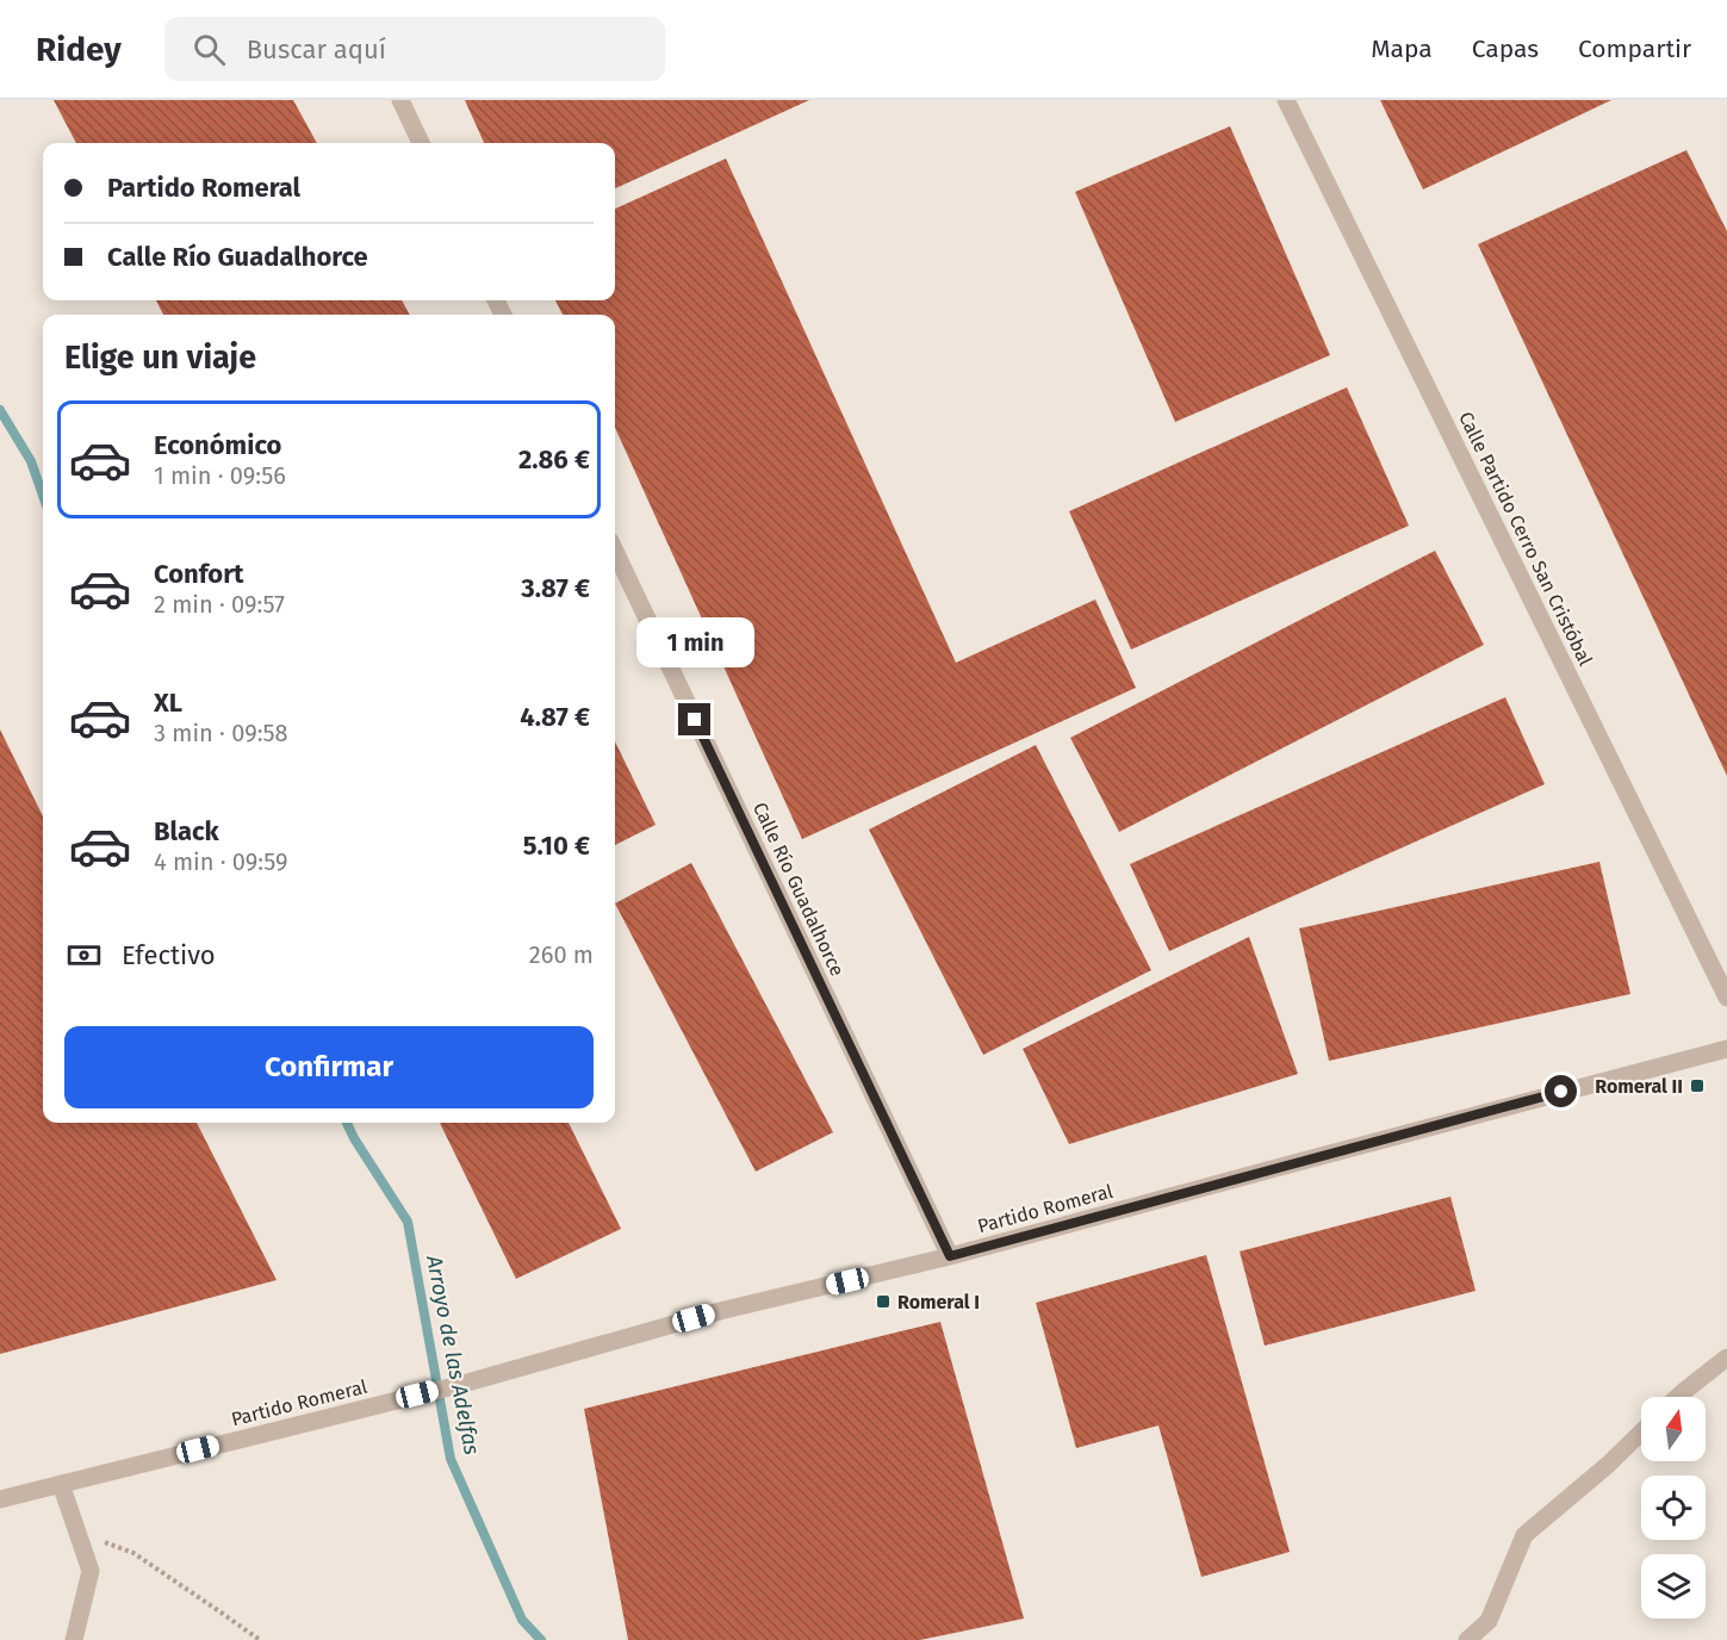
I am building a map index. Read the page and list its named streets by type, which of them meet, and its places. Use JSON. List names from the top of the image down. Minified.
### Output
{"streets":{"street":["Calle Partido Cerro San Cristóbal","Calle Río Guadalhorce","Partido Romeral"]},"crossings":[["Calle Río Guadalhorce","Partido Romeral"]],"water":["Arroyo de las Adelfas"],"places":{"transit":["Romeral II","Romeral I"]},"north":"top","page":{"header":"Ridey","search":"Buscar aquí","nav":["Mapa","Capas","Compartir"],"banner":["Partido Romeral","Calle Río Guadalhorce"],"heading":"Elige un viaje","list":[{"name":"Económico","note":"1 min · 09:56","value":"2.86 €"},{"name":"Confort","note":"2 min · 09:57","value":"3.87 €"},{"name":"XL","note":"3 min · 09:58","value":"4.87 €"},{"name":"Black","note":"4 min · 09:59","value":"5.10 €"}],"bubble":"1 min","pay":["Efectivo","260 m"],"buttons":"Confirmar"}}
